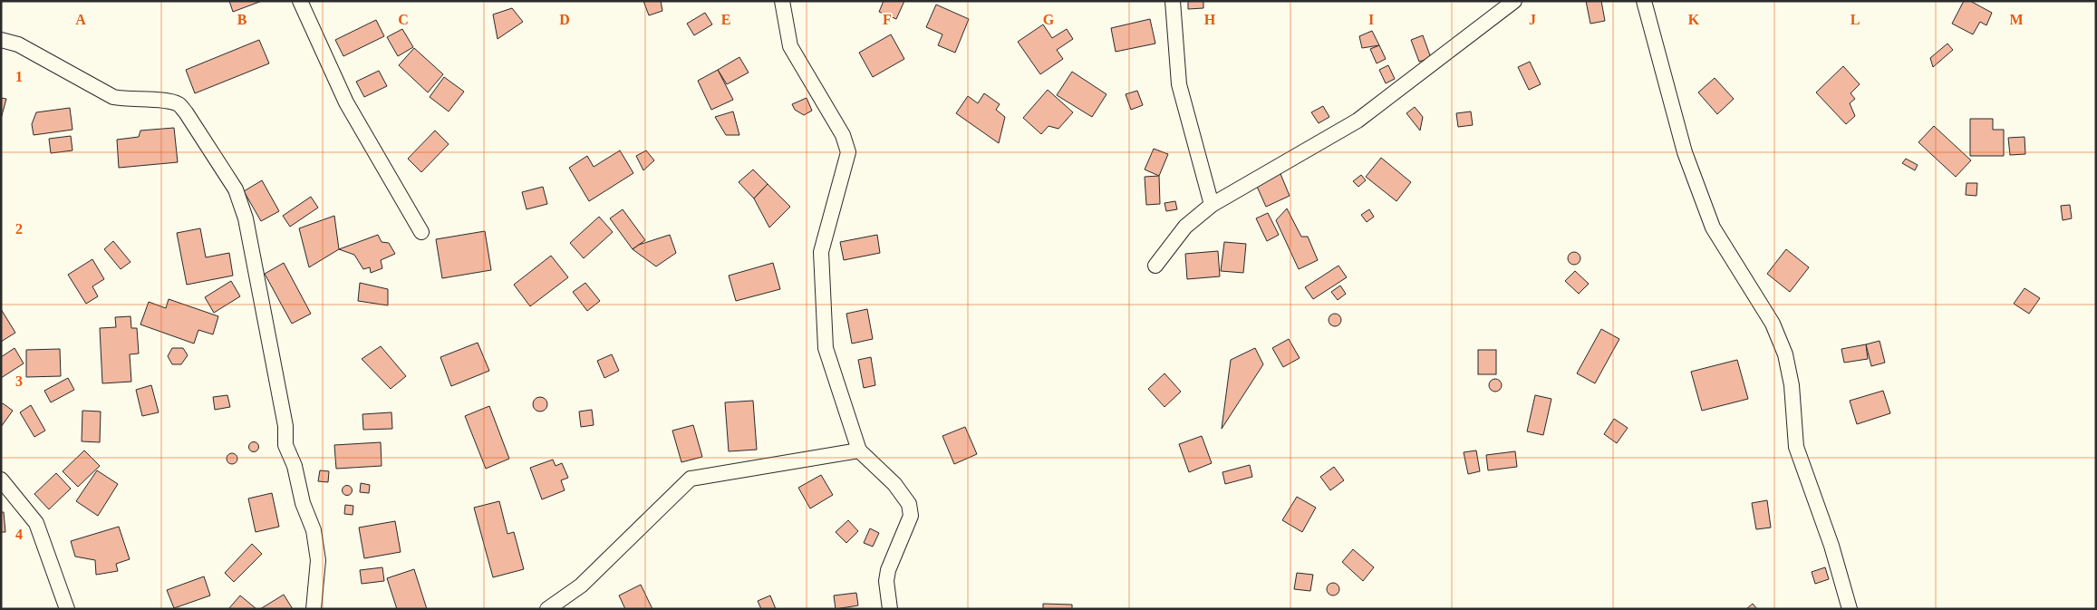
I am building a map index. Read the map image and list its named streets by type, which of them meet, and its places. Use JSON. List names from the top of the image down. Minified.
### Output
{"grid":{"columns":["A","B","C","D","E","F","G","H","I","J","K","L","M"],"rows":["1","2","3","4"]}}
